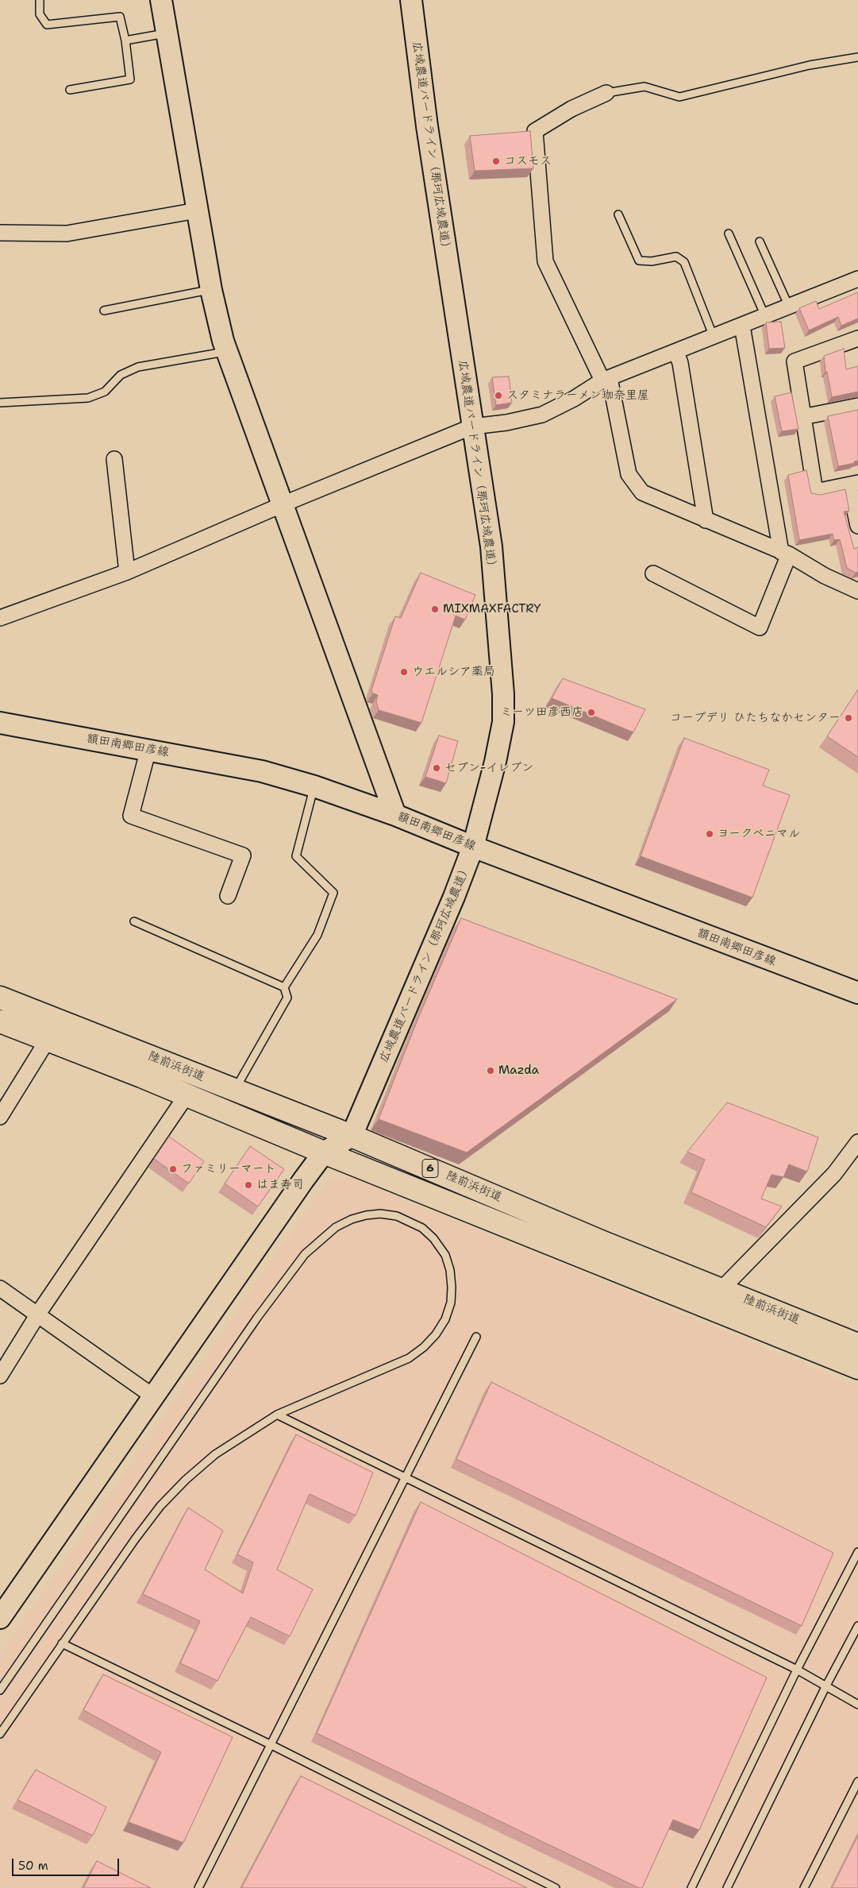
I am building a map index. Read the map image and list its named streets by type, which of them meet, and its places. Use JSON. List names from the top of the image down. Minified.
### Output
{"streets":{"highway":["陸前浜街道","6"],"street":["広域農道バードライン（那珂広域農道）","額田南郷田彦線"]},"crossings":[["広域農道バードライン（那珂広域農道）","額田南郷田彦線"],["広域農道バードライン（那珂広域農道）","陸前浜街道"]],"places":["コスモス","スタミナラーメン珈奈里屋","MIXMAXFACTRY","ウエルシア薬局","ミーツ田彦西店","コープデリ ひたちなかセンター","セブン-イレブン","ヨークベニマル","Mazda","ファミリーマート","はま寿司"],"scale_bar":"50 m"}
